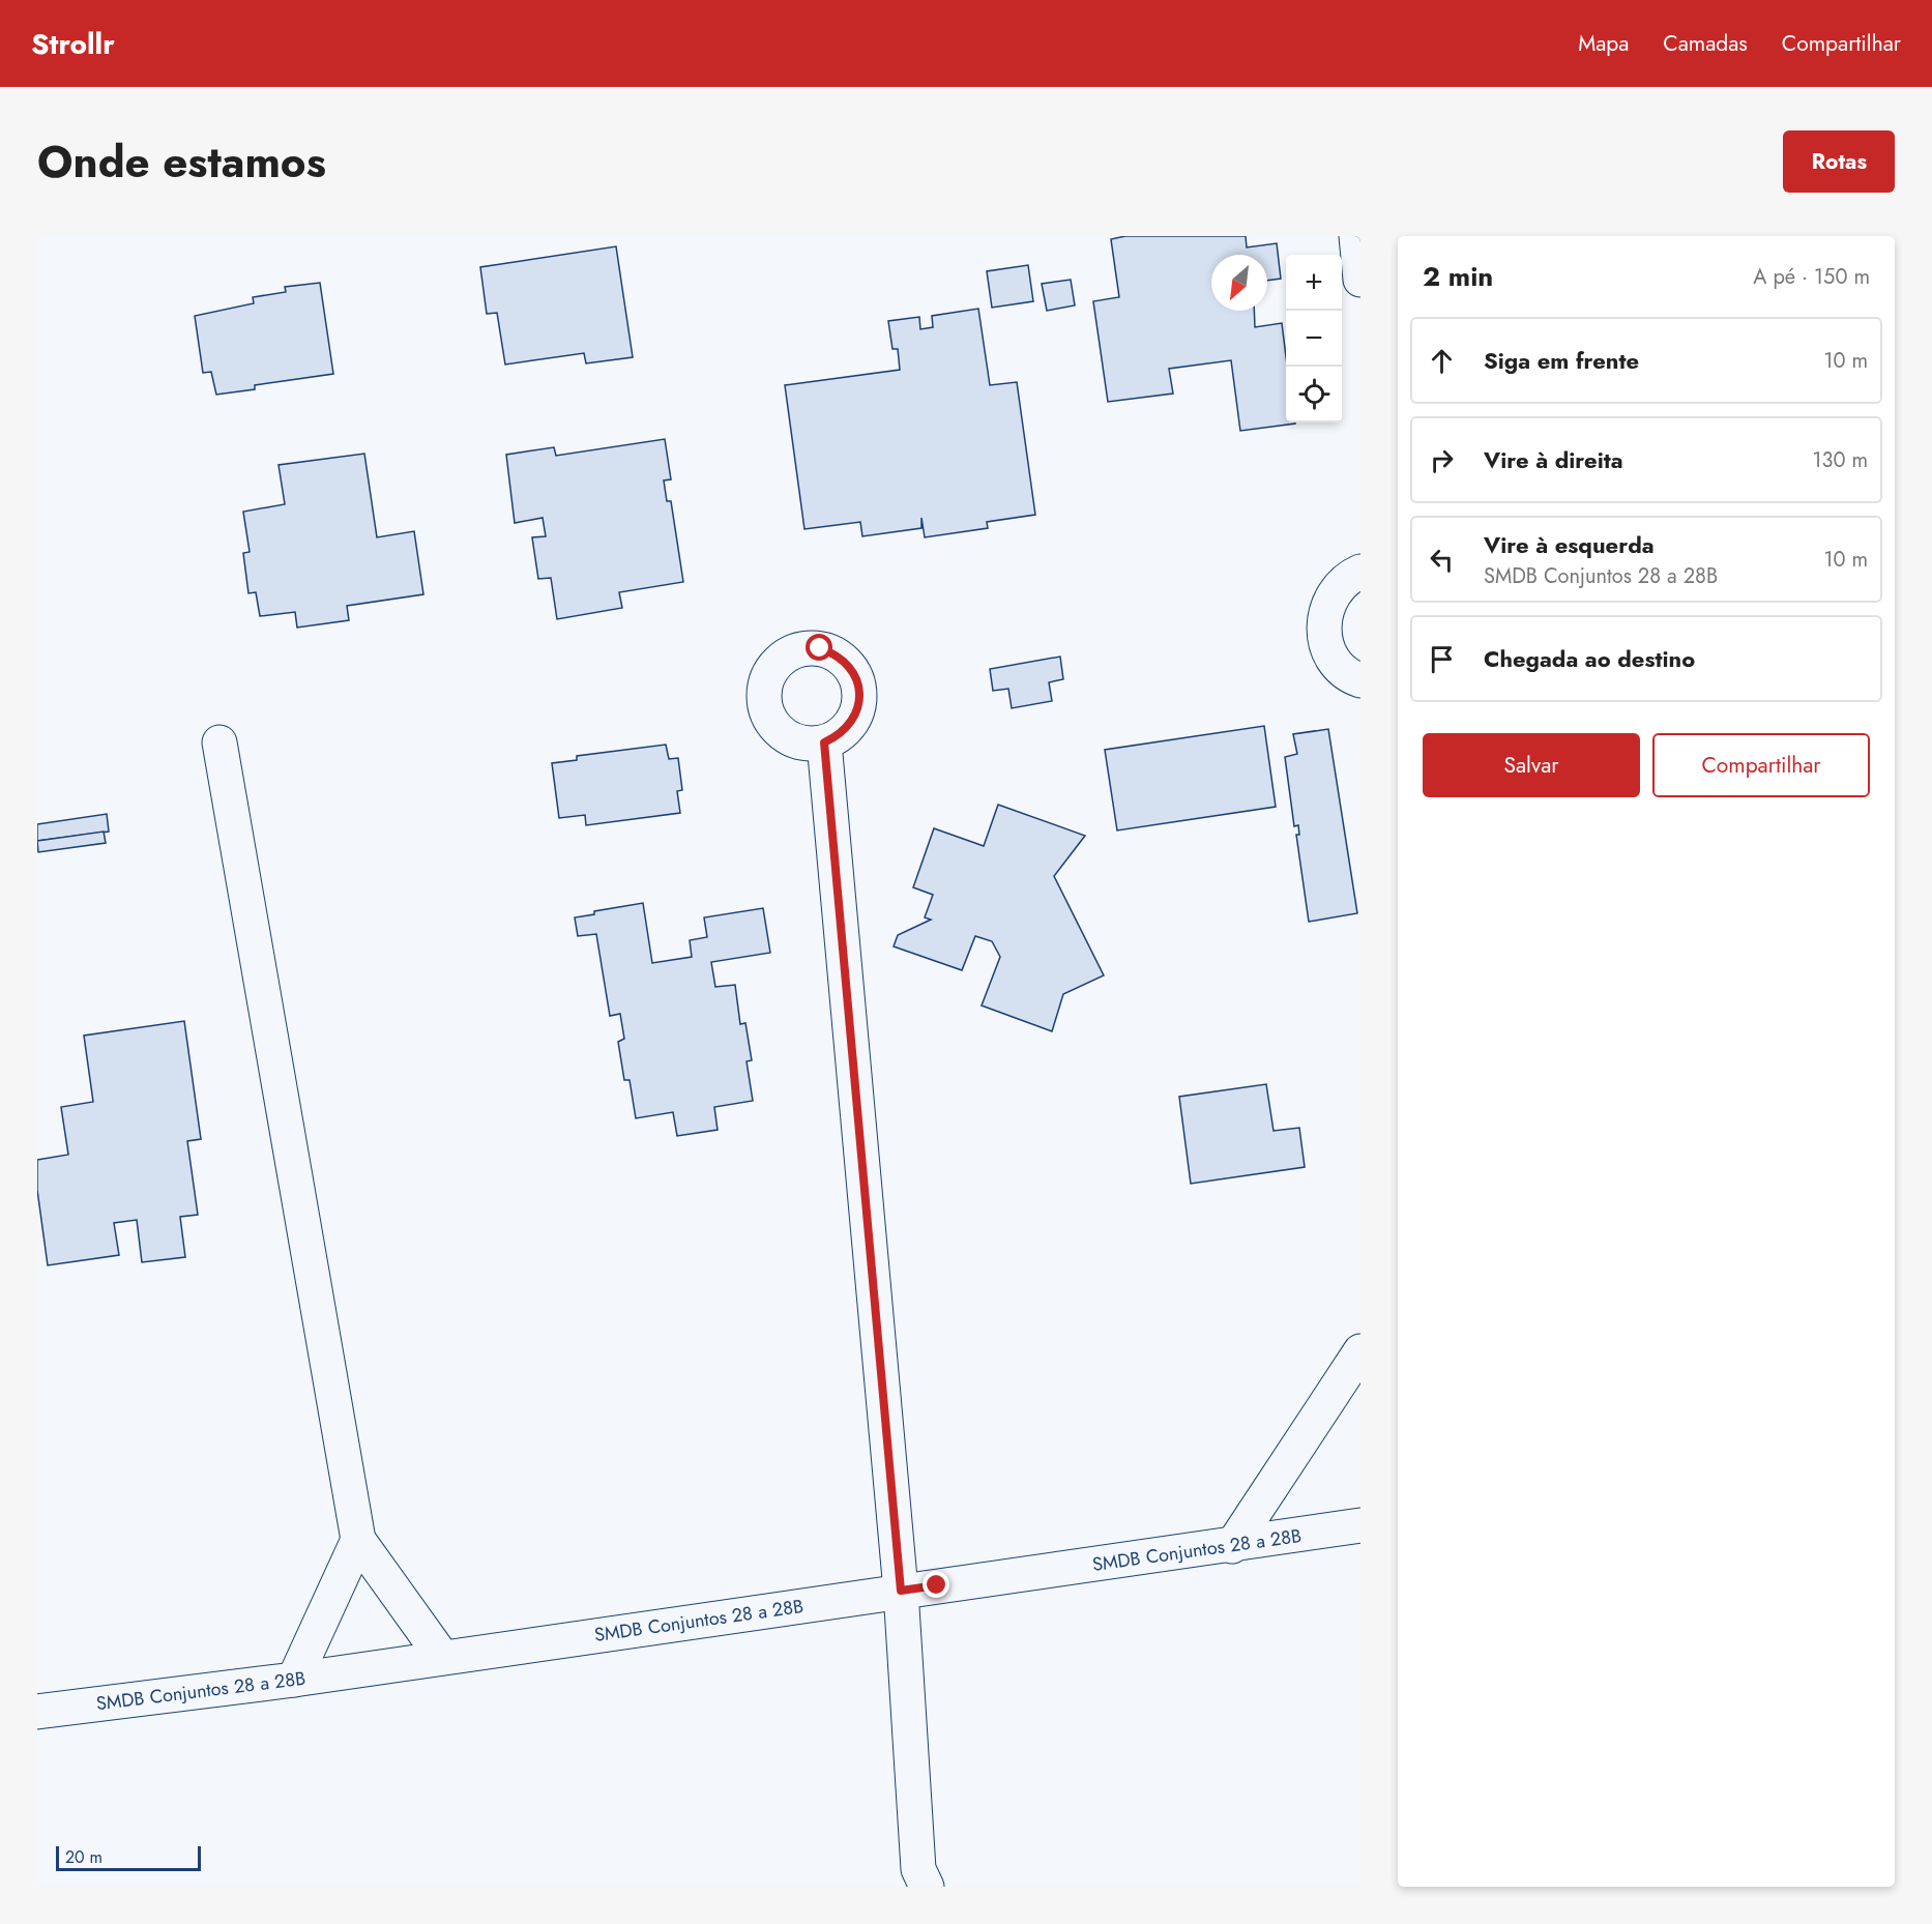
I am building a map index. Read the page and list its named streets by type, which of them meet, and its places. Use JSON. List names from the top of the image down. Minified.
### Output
{"streets":{"street":["SMDB Conjuntos 28 a 28B"]},"scale_bar":"20 m","north":"bottom left","page":{"header":"Strollr","nav":["Mapa","Camadas","Compartilhar"],"title":"Onde estamos","buttons":["Rotas",["Salvar","Compartilhar"]],"heading":["2 min","A pé · 150 m"],"map_buttons":["+","−"],"list":[["Siga em frente","10 m"],["Vire à direita","130 m"],["Vire à esquerda","SMDB Conjuntos 28 a 28B","10 m"],"Chegada ao destino"],"scale":"20 m"}}
